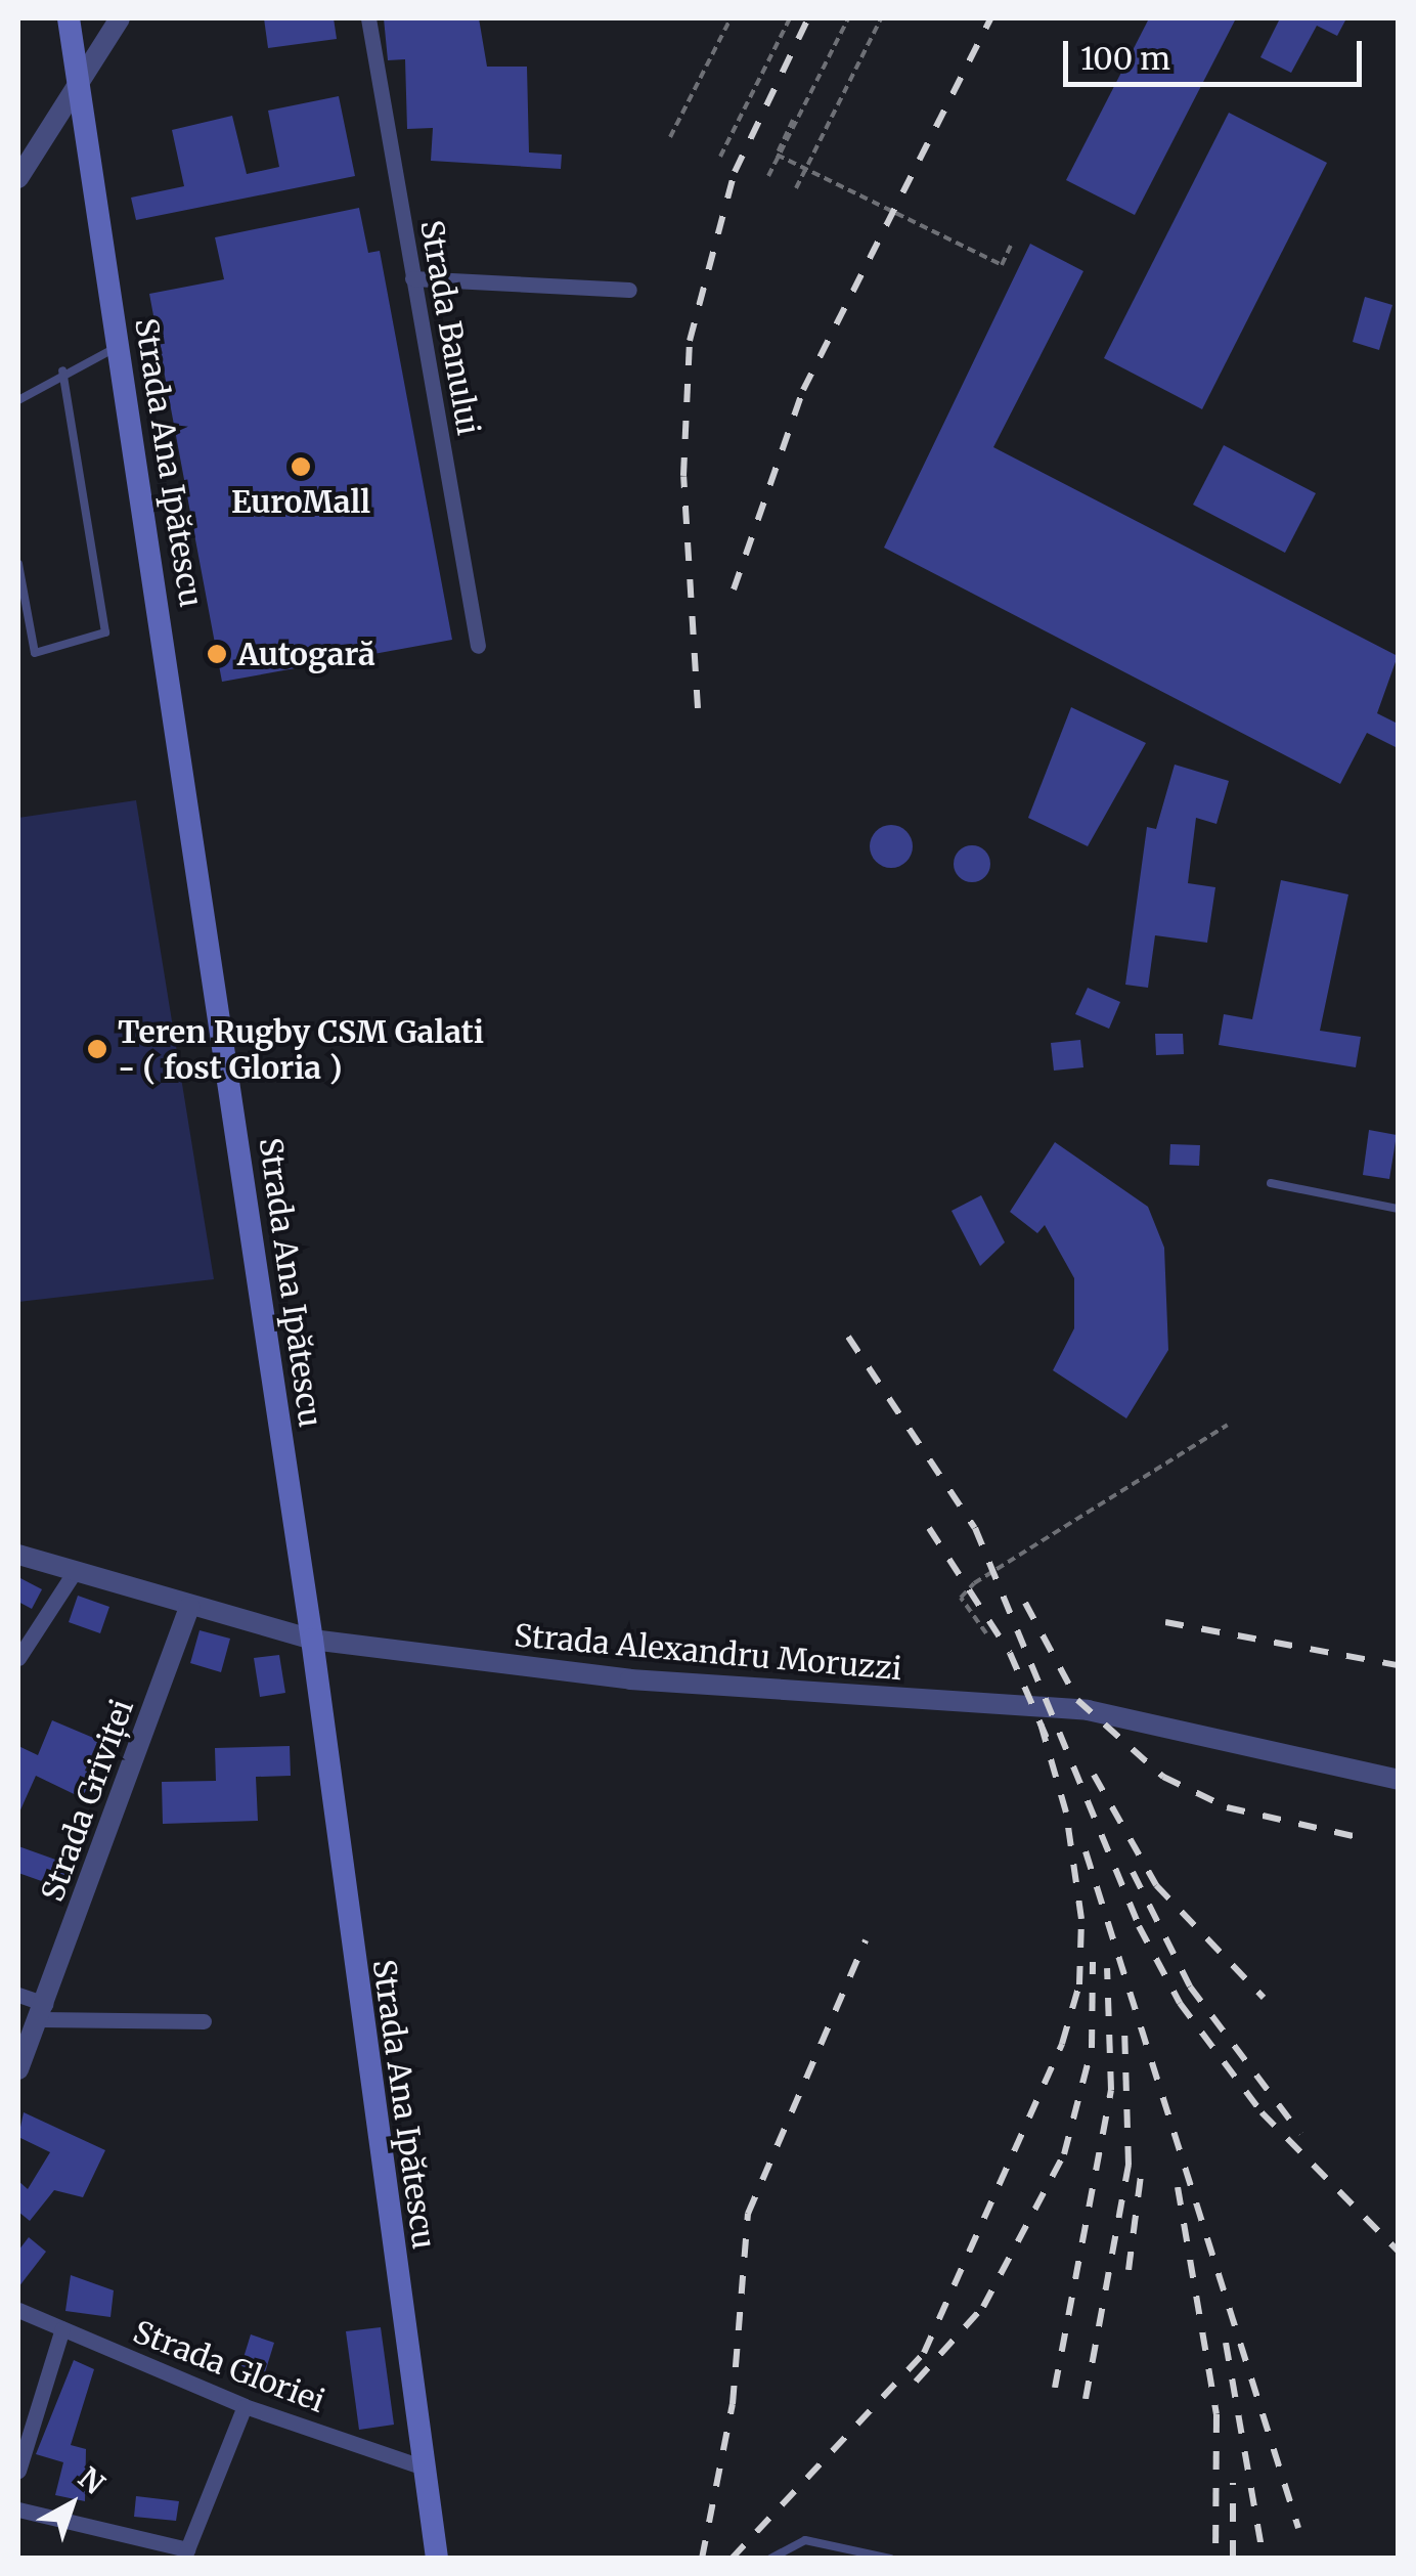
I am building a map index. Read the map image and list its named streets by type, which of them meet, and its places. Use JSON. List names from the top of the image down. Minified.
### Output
{"streets":{"main road":["Strada Ana Ipătescu"],"street":["Strada Banului","Strada Alexandru Moruzzi","Strada Griviței","Strada Gloriei"]},"crossings":[["Strada Ana Ipătescu","Strada Alexandru Moruzzi"],["Strada Ana Ipătescu","Strada Gloriei"],["Strada Alexandru Moruzzi","Strada Griviței"]],"places":["EuroMall","Autogară","Teren Rugby CSM Galati - ( fost Gloria )"],"scale_bar":"100 m","north":"top right"}
